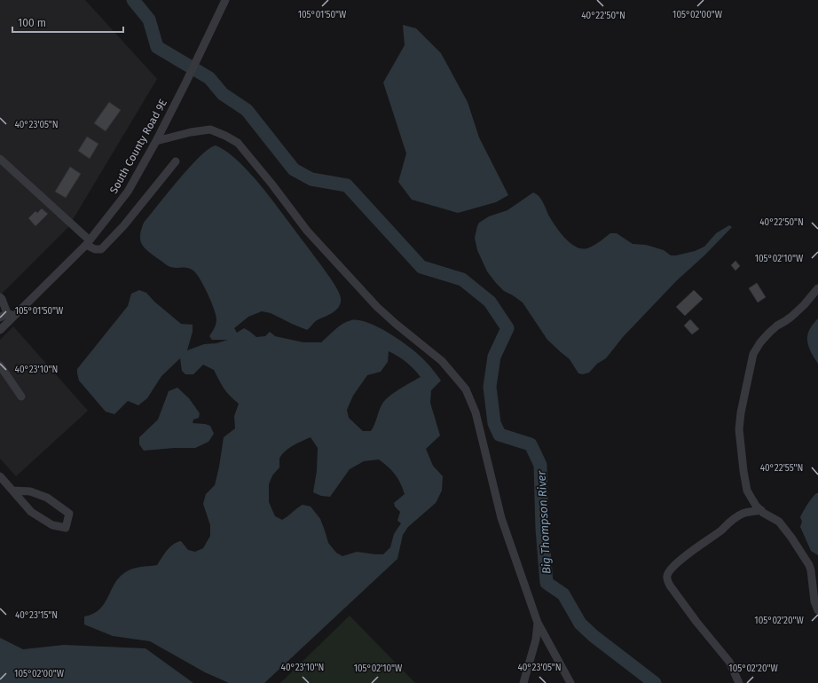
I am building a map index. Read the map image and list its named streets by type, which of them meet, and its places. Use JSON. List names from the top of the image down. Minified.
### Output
{"streets":{"street":["South County Road 9E"]},"water":["Big Thompson River"],"scale_bar":"100 m","coordinates":["105°01'50\"W","105°02'00\"W","40°22'50\"N","40°23'05\"N","105°02'10\"W","40°23'10\"N","40°22'55\"N","40°23'15\"N","105°02'20\"W"]}
